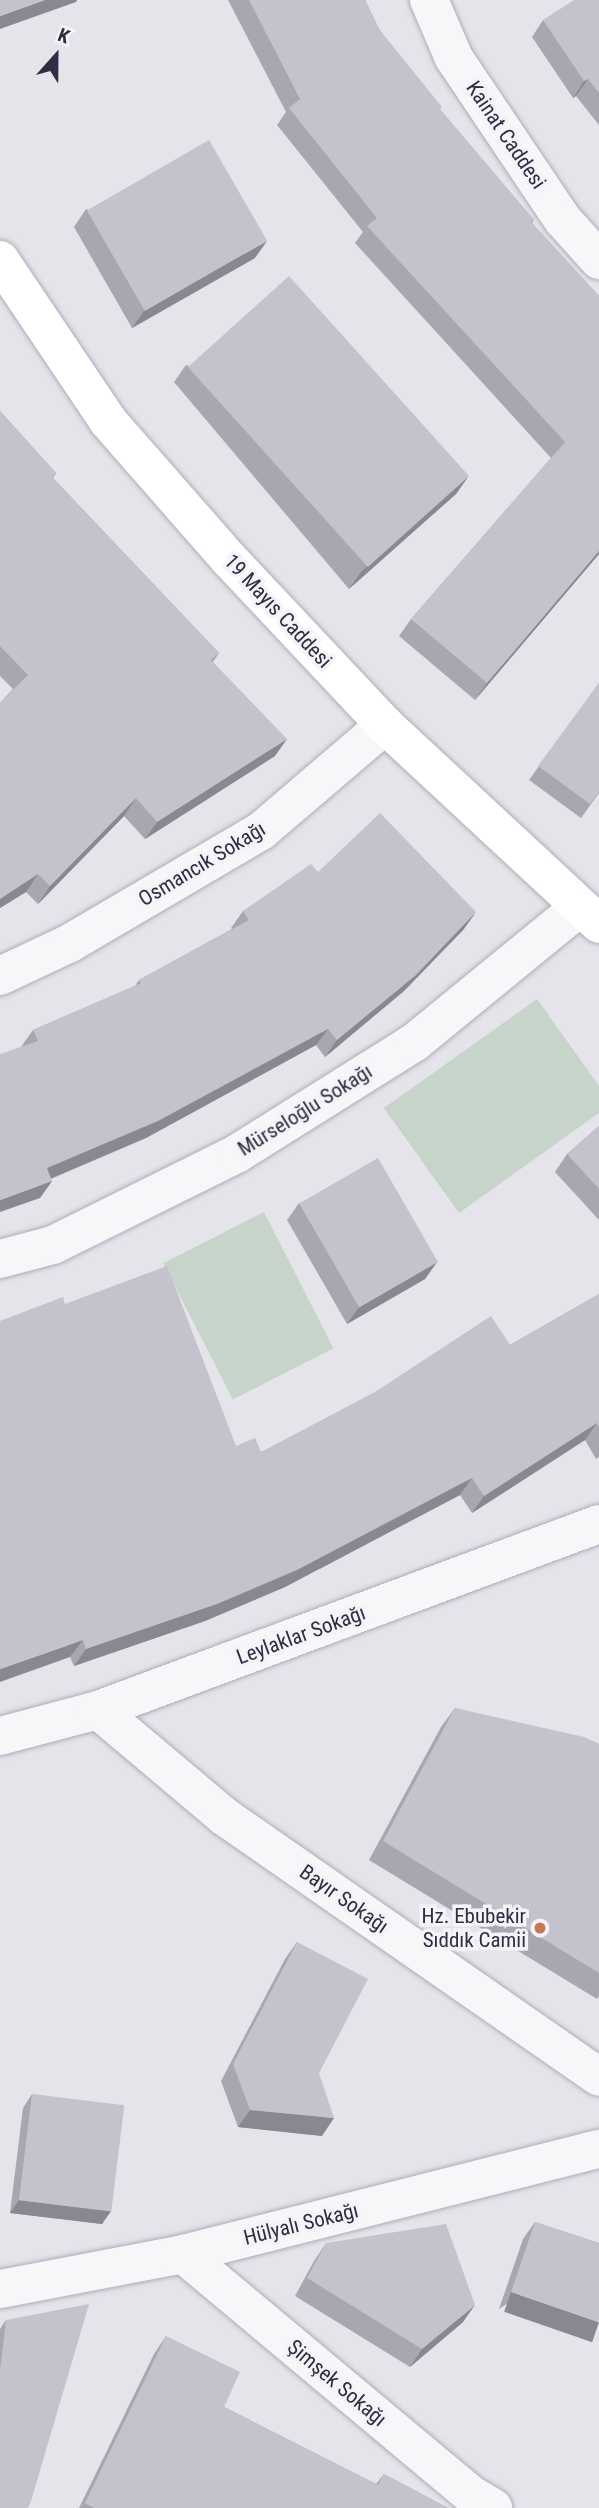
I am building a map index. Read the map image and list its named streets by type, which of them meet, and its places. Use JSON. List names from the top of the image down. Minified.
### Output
{"streets":{"street":["Kainat Caddesi","19 Mayıs Caddesi","Osmancık Sokağı","Mürseloğlu Sokağı","Leylaklar Sokağı","Bayır Sokağı","Hülyalı Sokağı","Şimşek Sokağı"]},"crossings":[["19 Mayıs Caddesi","Osmancık Sokağı"],["19 Mayıs Caddesi","Mürseloğlu Sokağı"],["Leylaklar Sokağı","Bayır Sokağı"],["Hülyalı Sokağı","Şimşek Sokağı"]],"places":["Hz. Ebubekir Sıddık Camii"],"north":"top"}
